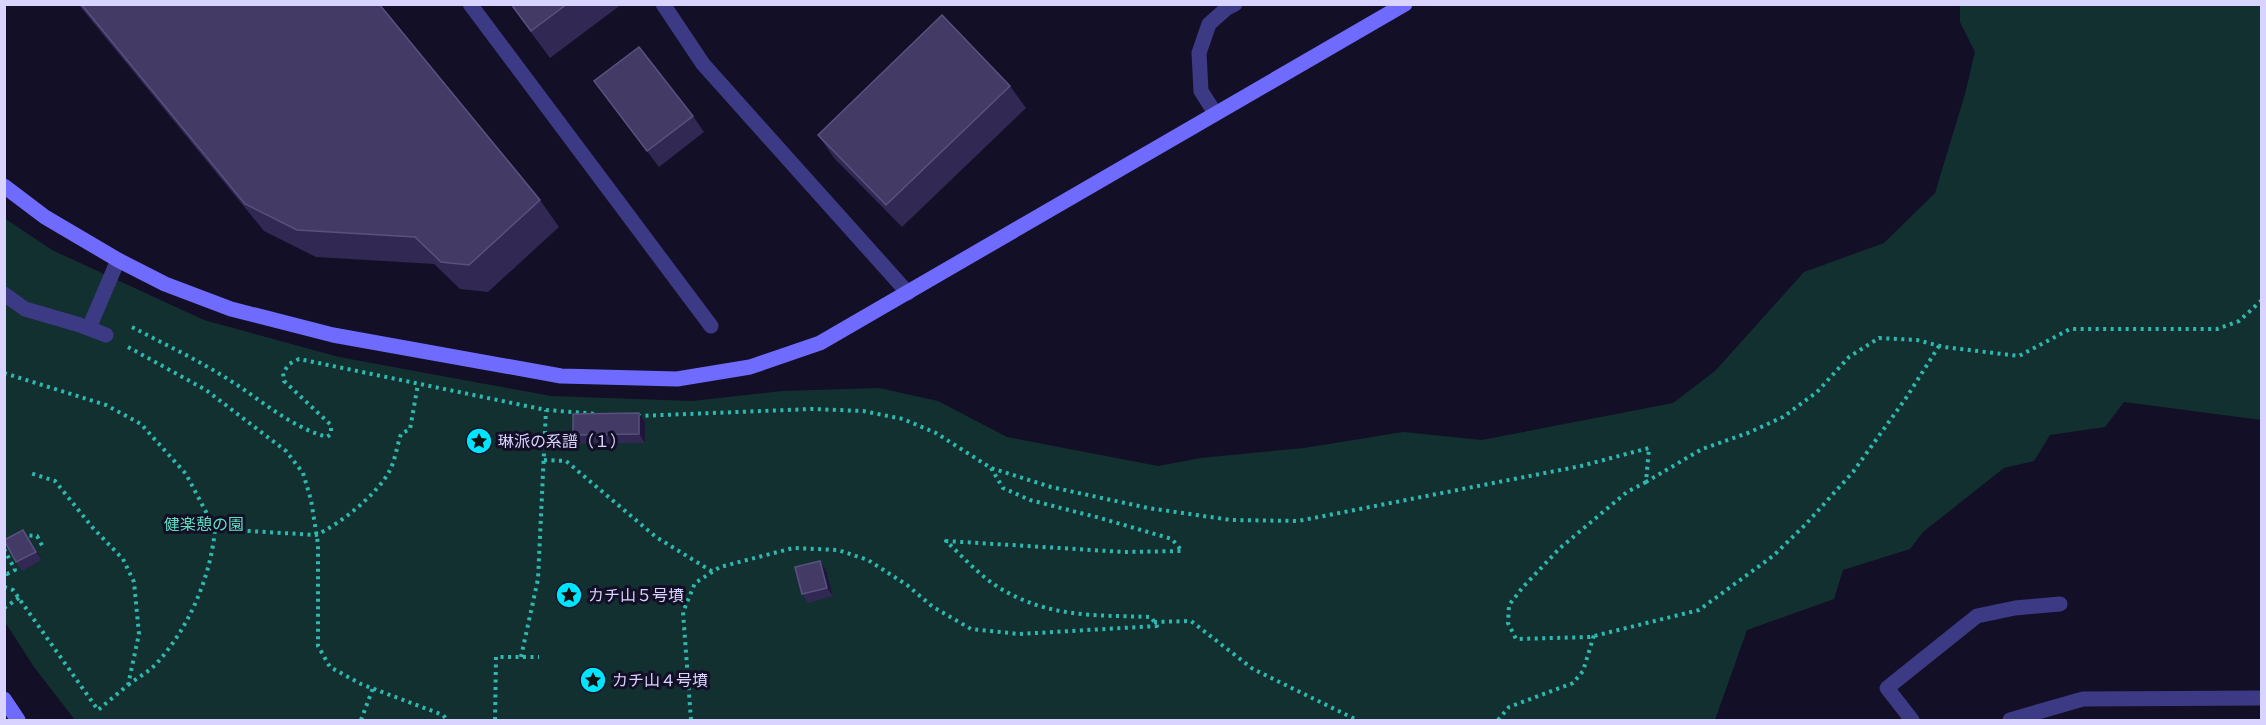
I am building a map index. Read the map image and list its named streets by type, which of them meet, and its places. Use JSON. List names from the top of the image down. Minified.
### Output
{"parks":["健楽憩の園"],"places":{"place":["琳派の系譜（１）","カチ山５号墳","カチ山４号墳"]}}
